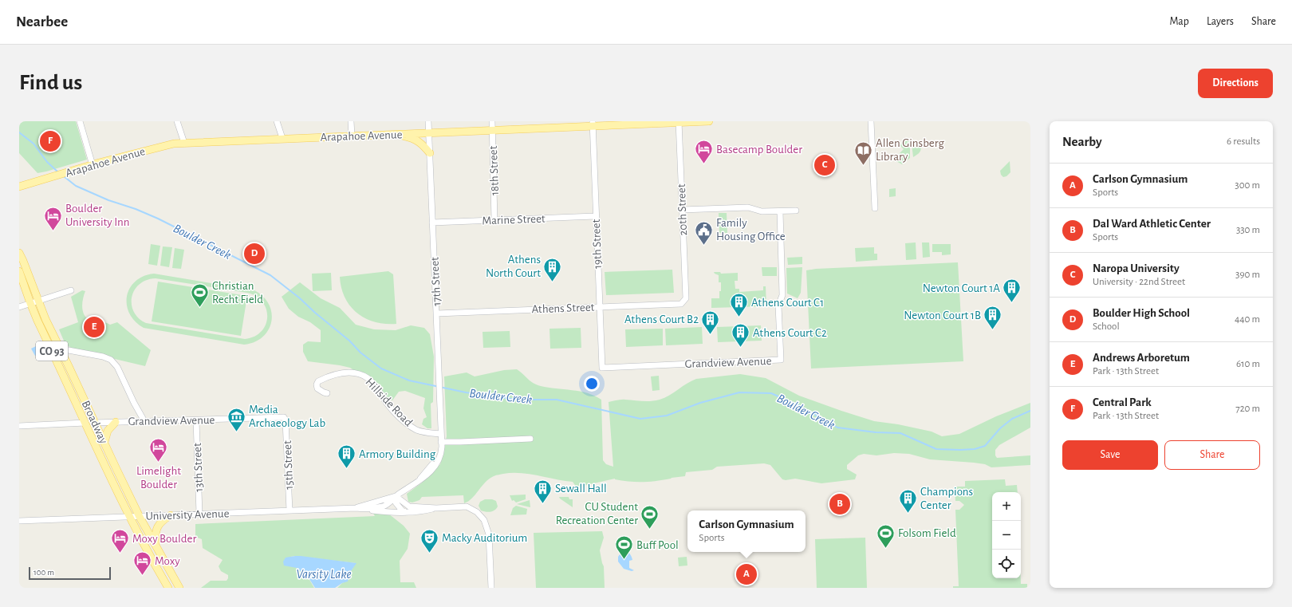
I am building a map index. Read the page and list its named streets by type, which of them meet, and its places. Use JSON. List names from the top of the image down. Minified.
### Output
{"streets":{"main road":["Arapahoe Avenue","CO 93","Broadway"],"street":["18th Street","20th Street","Marine Street","19th Street","17th Street","Athens Street","Grandview Avenue","Hillside Road","15th Street","13th Street","University Avenue"]},"crossings":[["Arapahoe Avenue","18th Street"],["Arapahoe Avenue","20th Street"],["Arapahoe Avenue","19th Street"],["Arapahoe Avenue","17th Street"],["18th Street","Marine Street"],["20th Street","Athens Street"],["Marine Street","19th Street"],["Marine Street","17th Street"],["19th Street","Athens Street"],["19th Street","Grandview Avenue"],["17th Street","Athens Street"],["17th Street","Hillside Road"],["17th Street","University Avenue"],["Grandview Avenue","Broadway"],["Grandview Avenue","15th Street"],["Grandview Avenue","13th Street"],["Broadway","University Avenue"],["15th Street","University Avenue"],["13th Street","University Avenue"]],"water":["Boulder Creek","Varsity Lake"],"places":{"hotel":["Basecamp Boulder","Boulder University Inn","Limelight Boulder","Moxy Boulder","Moxy"],"library":["Allen Ginsberg Library"],"public building":["Family Housing Office"],"building":["Athens North Court","Newton Court 1A","Athens Court C1","Newton Court 1B","Athens Court B2","Athens Court C2","Armory Building","Sewall Hall","Champions Center"],"sports":["Christian Recht Field","CU Student Recreation Center","Folsom Field","Buff Pool"],"museum":["Media Archaeology Lab"],"theatre":["Macky Auditorium"]},"scale_bar":"100 m","page":{"header":"Nearbee","nav":["Map","Layers","Share"],"buttons":["Directions",["Save","Share"]],"title":"Find us","heading":["Nearby","6 results"],"pins":["F","C","D","E","B","A"],"list":[{"mark":"A","name":"Carlson Gymnasium","note":"Sports","value":"300 m"},{"mark":"B","name":"Dal Ward Athletic Center","note":"Sports","value":"330 m"},{"mark":"C","name":"Naropa University","note":"University · 22nd Street","value":"390 m"},{"mark":"D","name":"Boulder High School","note":"School","value":"440 m"},{"mark":"E","name":"Andrews Arboretum","note":"Park · 13th Street","value":"610 m"},{"mark":"F","name":"Central Park","note":"Park · 13th Street","value":"720 m"}],"map_buttons":["+","−"],"popup":["Carlson Gymnasium","Sports"],"scale":"100 m"}}
